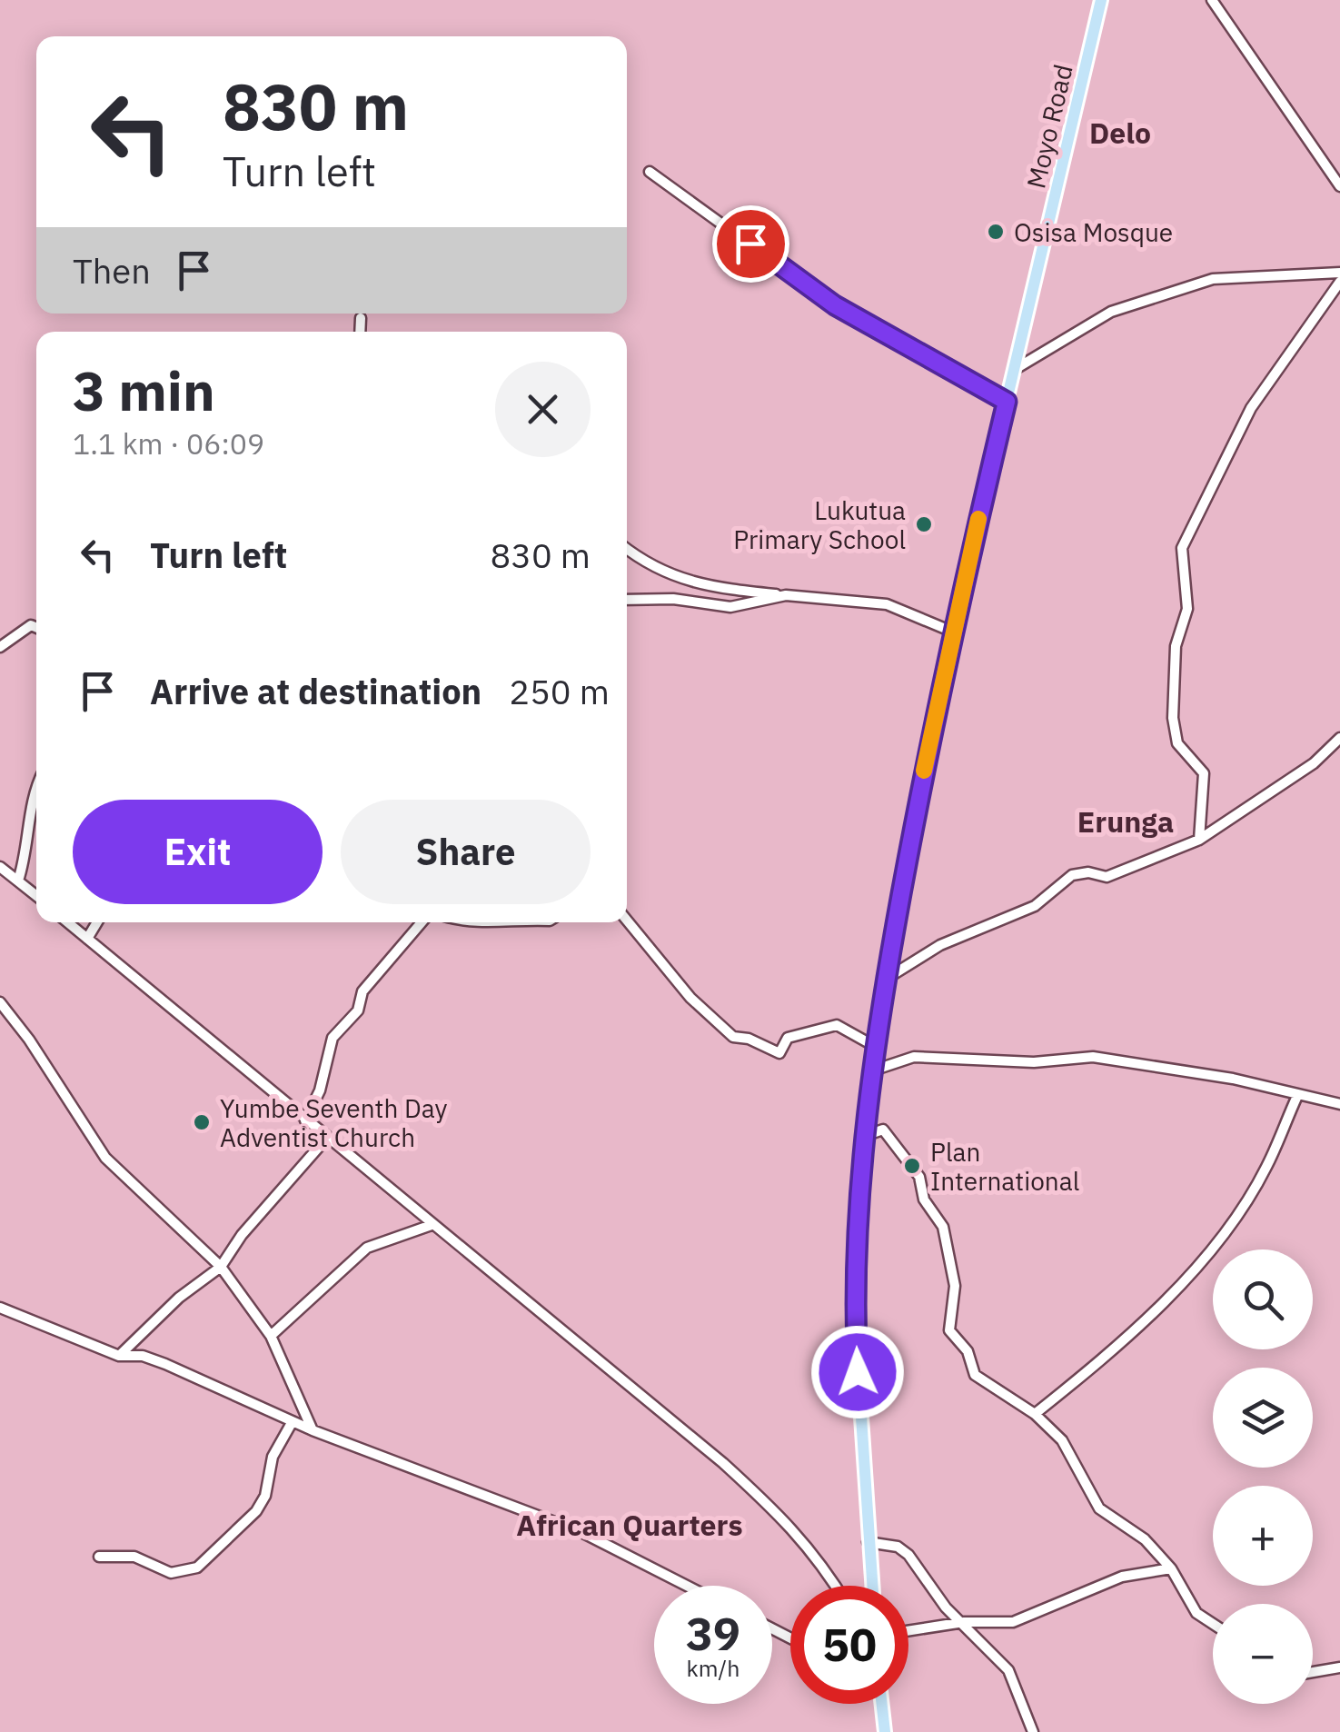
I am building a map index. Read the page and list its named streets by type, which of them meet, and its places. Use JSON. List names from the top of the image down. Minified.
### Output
{"streets":{"main road":["Moyo Road"]},"districts":["Delo","Erunga","African Quarters"],"places":["Osisa Mosque","Lukutua Primary School","Yumbe Seventh Day Adventist Church","Plan International"],"page":{"turn":["830 m","Turn left"],"then":"Then","heading":["3 min","1.1 km · 06:09"],"list":[{"name":"Turn left","value":"830 m"},{"name":"Arrive at destination","value":"250 m"}],"buttons":["Exit","Share"],"map_buttons":["+","−"],"speed":"39 km/h","limit":"50"}}
